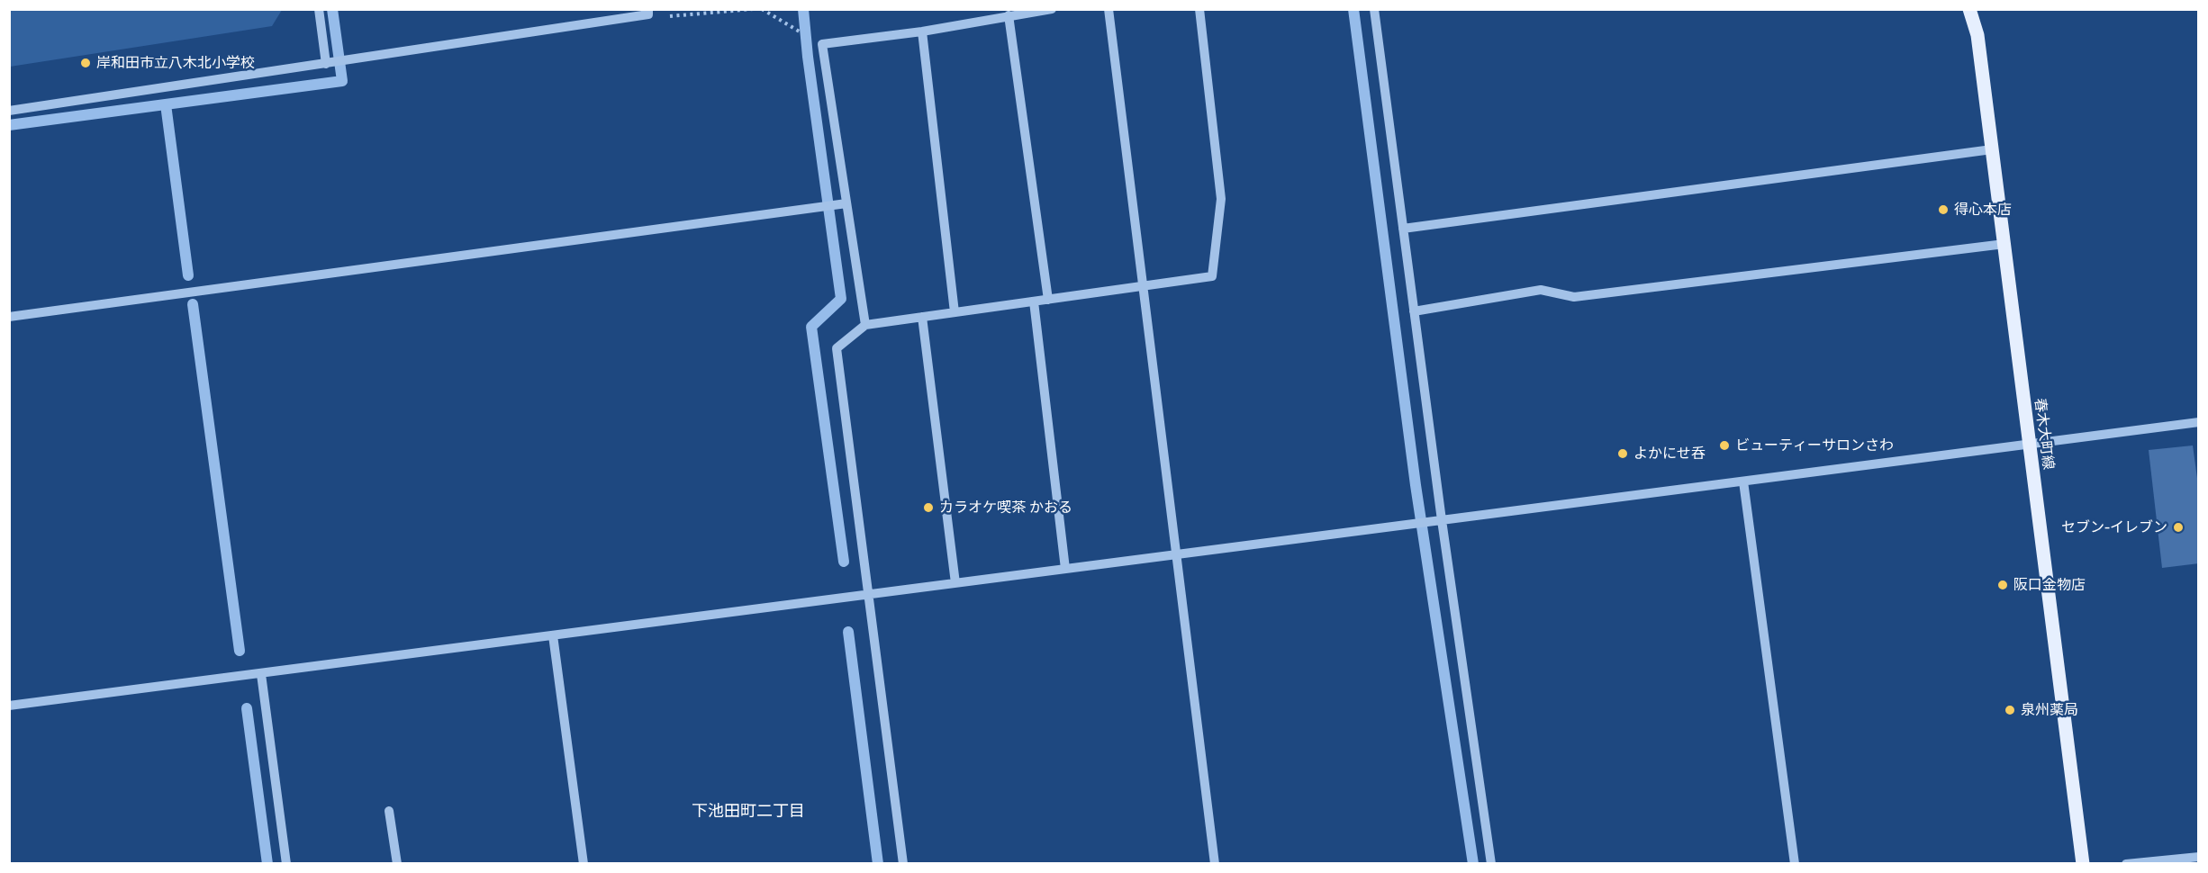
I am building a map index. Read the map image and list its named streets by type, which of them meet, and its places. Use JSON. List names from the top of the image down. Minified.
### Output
{"streets":{"main road":["春木大町線"]},"districts":["下池田町二丁目"],"places":["岸和田市立八木北小学校","得心本店","ビューティーサロンさわ","よかにせ呑","カラオケ喫茶 かおる","セブン-イレブン","阪口金物店","泉州薬局"]}
